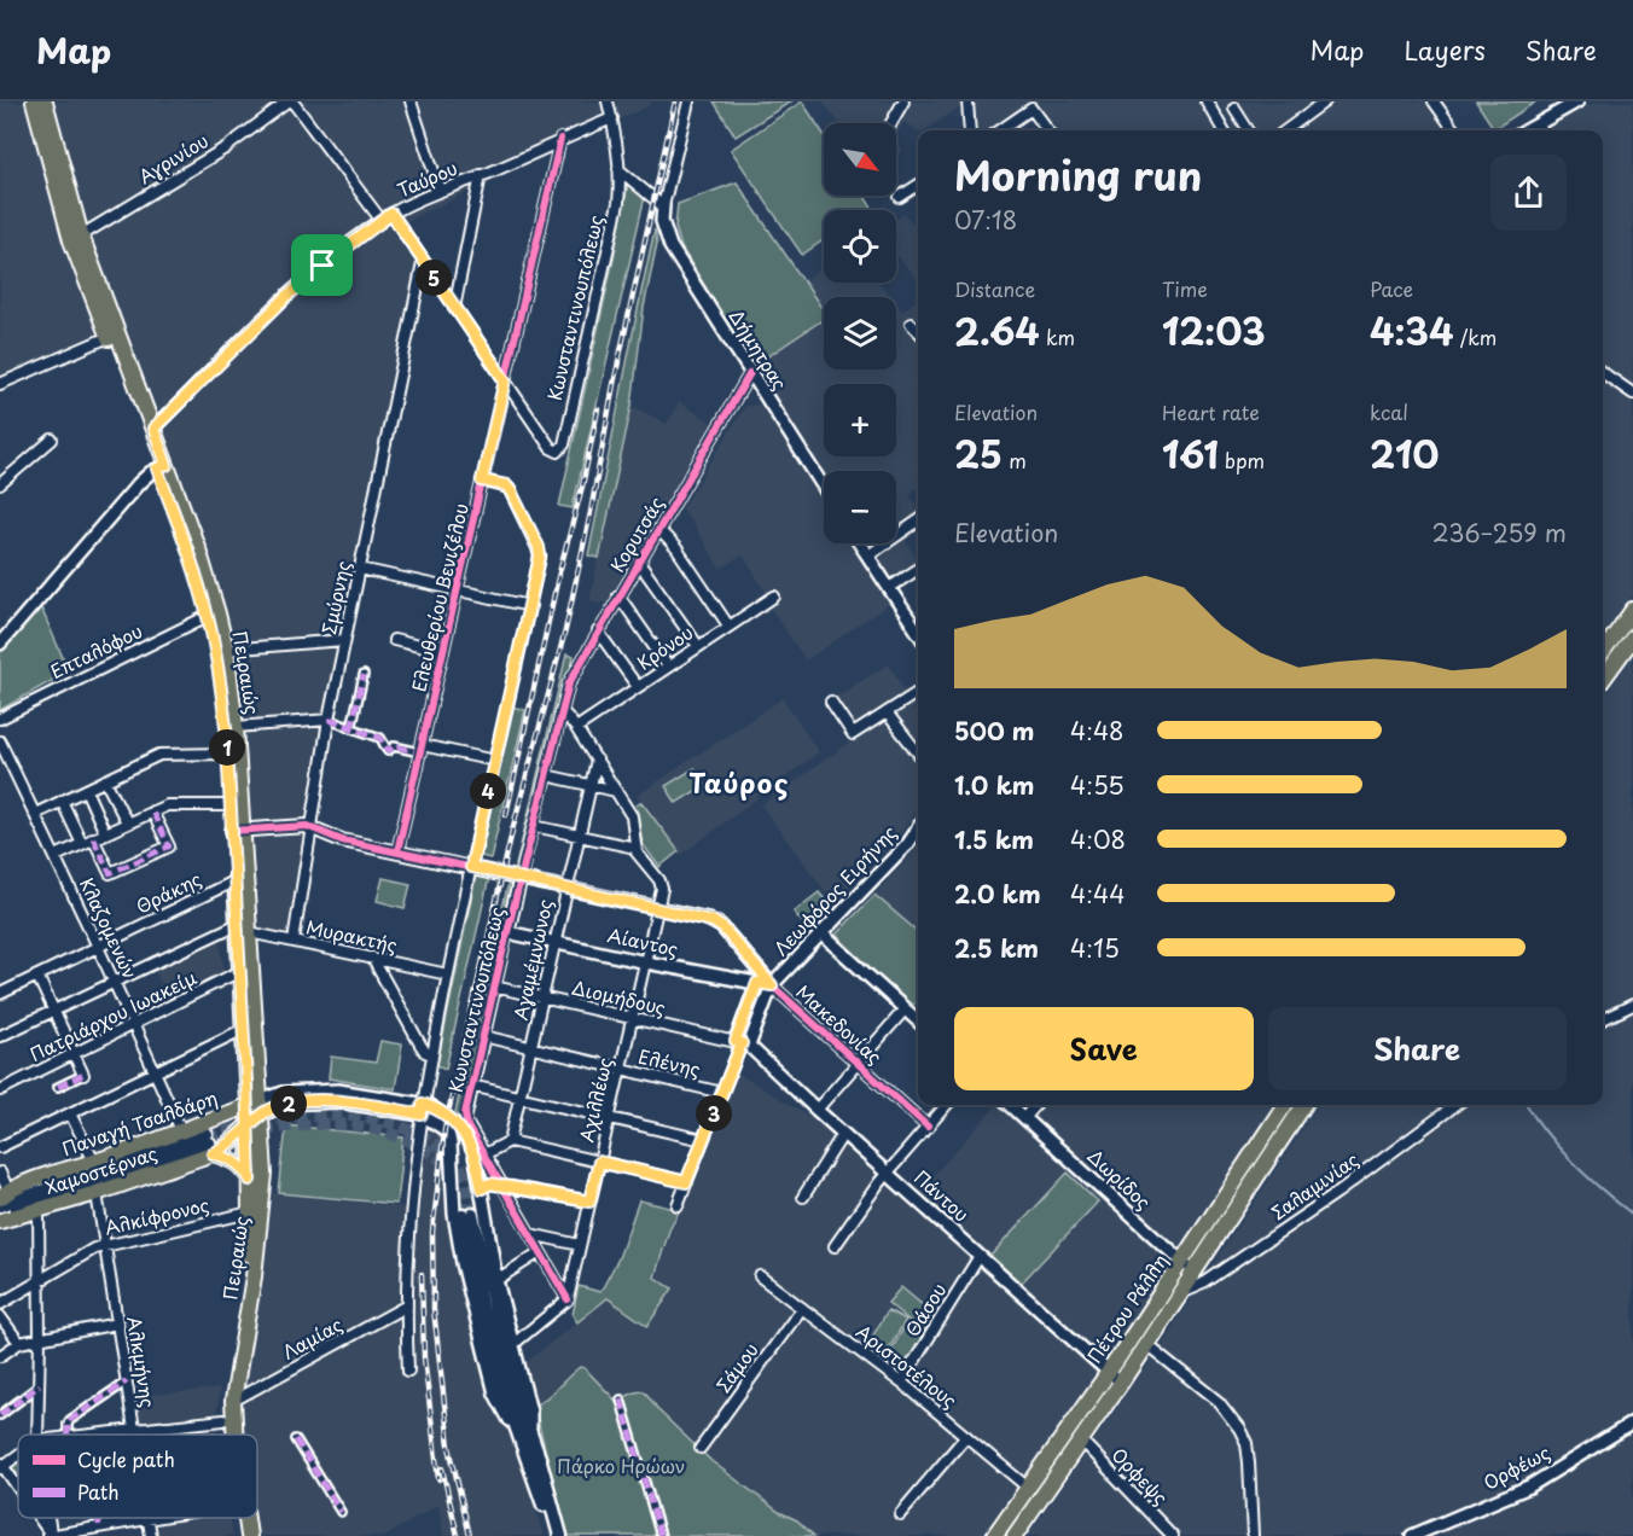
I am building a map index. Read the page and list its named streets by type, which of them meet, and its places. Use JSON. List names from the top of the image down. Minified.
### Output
{"streets":{"main road":["Κωνσταντινουπόλεως","Πειραιώς","Παναγή Τσαλδάρη","Χαμοστέρνας","Πέτρου Ράλλη"],"street":["Αγρινίου","Ταύρου","Δήμητρας","Κορυτσάς","Σμύρνης","Ελευθερίου Βενιζέλου","Κρόνου","Επταλόφου","Λεωφόρος Ειρήνης","Θράκης","Κλαζομενών","Μυρακτής","Αίαντος","Αγαμέμνωνος","Διομήδους","Πατριάρχου Ιωακείμ","Μακεδονίας","Ελένης","Αχιλλέως","Δωρίδος","Σαλαμινίας","Πάντου","Αλκίφρονος","Θάσου","Λαμίας","Αλκμήνης","Αριστοτέλους","Σάμου","Ορφέως","Ορφεψς"]},"crossings":[["Αγρινίου","Πειραιώς"],["Ταύρου","Κωνσταντινουπόλεως"],["Ταύρου","Ελευθερίου Βενιζέλου"],["Ταύρου","Πειραιώς"],["Κωνσταντινουπόλεως","Κορυτσάς"],["Κωνσταντινουπόλεως","Ελευθερίου Βενιζέλου"],["Κωνσταντινουπόλεως","Μυρακτής"],["Κωνσταντινουπόλεως","Αίαντος"],["Κωνσταντινουπόλεως","Διομήδους"],["Κωνσταντινουπόλεως","Μακεδονίας"],["Κωνσταντινουπόλεως","Ελένης"],["Κωνσταντινουπόλεως","Παναγή Τσαλδάρη"],["Κωνσταντινουπόλεως","Λαμίας"],["Δήμητρας","Κορυτσάς"],["Σμύρνης","Μυρακτής"],["Σμύρνης","Μακεδονίας"],["Ελευθερίου Βενιζέλου","Μακεδονίας"],["Επταλόφου","Πειραιώς"],["Πειραιώς","Θράκης"],["Πειραιώς","Μυρακτής"],["Πειραιώς","Πατριάρχου Ιωακείμ"],["Πειραιώς","Μακεδονίας"],["Πειραιώς","Παναγή Τσαλδάρη"],["Πειραιώς","Χαμοστέρνας"],["Πειραιώς","Αλκίφρονος"],["Πειραιώς","Λαμίας"],["Λεωφόρος Ειρήνης","Αίαντος"],["Λεωφόρος Ειρήνης","Μακεδονίας"],["Θράκης","Κλαζομενών"],["Κλαζομενών","Πατριάρχου Ιωακείμ"],["Κλαζομενών","Παναγή Τσαλδάρη"],["Αίαντος","Αγαμέμνωνος"],["Αίαντος","Μακεδονίας"],["Αίαντος","Αχιλλέως"],["Αγαμέμνωνος","Διομήδους"],["Αγαμέμνωνος","Μακεδονίας"],["Αγαμέμνωνος","Ελένης"],["Διομήδους","Αχιλλέως"],["Διομήδους","Πάντου"],["Μακεδονίας","Αχιλλέως"],["Ελένης","Αχιλλέως"],["Παναγή Τσαλδάρη","Χαμοστέρνας"],["Χαμοστέρνας","Αλκμήνης"],["Δωρίδος","Σαλαμινίας"],["Δωρίδος","Πέτρου Ράλλη"],["Σαλαμινίας","Πέτρου Ράλλη"],["Πάντου","Πέτρου Ράλλη"],["Πάντου","Θάσου"],["Αλκίφρονος","Αλκμήνης"],["Πέτρου Ράλλη","Αριστοτέλους"],["Πέτρου Ράλλη","Ορφεψς"],["Θάσου","Αριστοτέλους"],["Αριστοτέλους","Σάμου"]],"districts":["Ταύρος"],"parks":["Πάρκο Ηρώων"],"legend":["Cycle path","Path"],"north":"bottom right","page":{"header":"Map","nav":["Map","Layers","Share"],"map_buttons":["+","−"],"heading":["Morning run","07:18"],"stats":[["Distance","2.64 km"],["Time","12:03"],["Pace","4:34 /km"],["Elevation","25 m"],["Heart rate","161 bpm"],["kcal","210"]],"pins":["5","1","4","2","3"],"chart":["Elevation","236–259 m"],"list":[{"name":"500 m","note":"4:48"},{"name":"1.0 km","note":"4:55"},{"name":"1.5 km","note":"4:08"},{"name":"2.0 km","note":"4:44"},{"name":"2.5 km","note":"4:15"}],"buttons":["Save","Share"]}}
